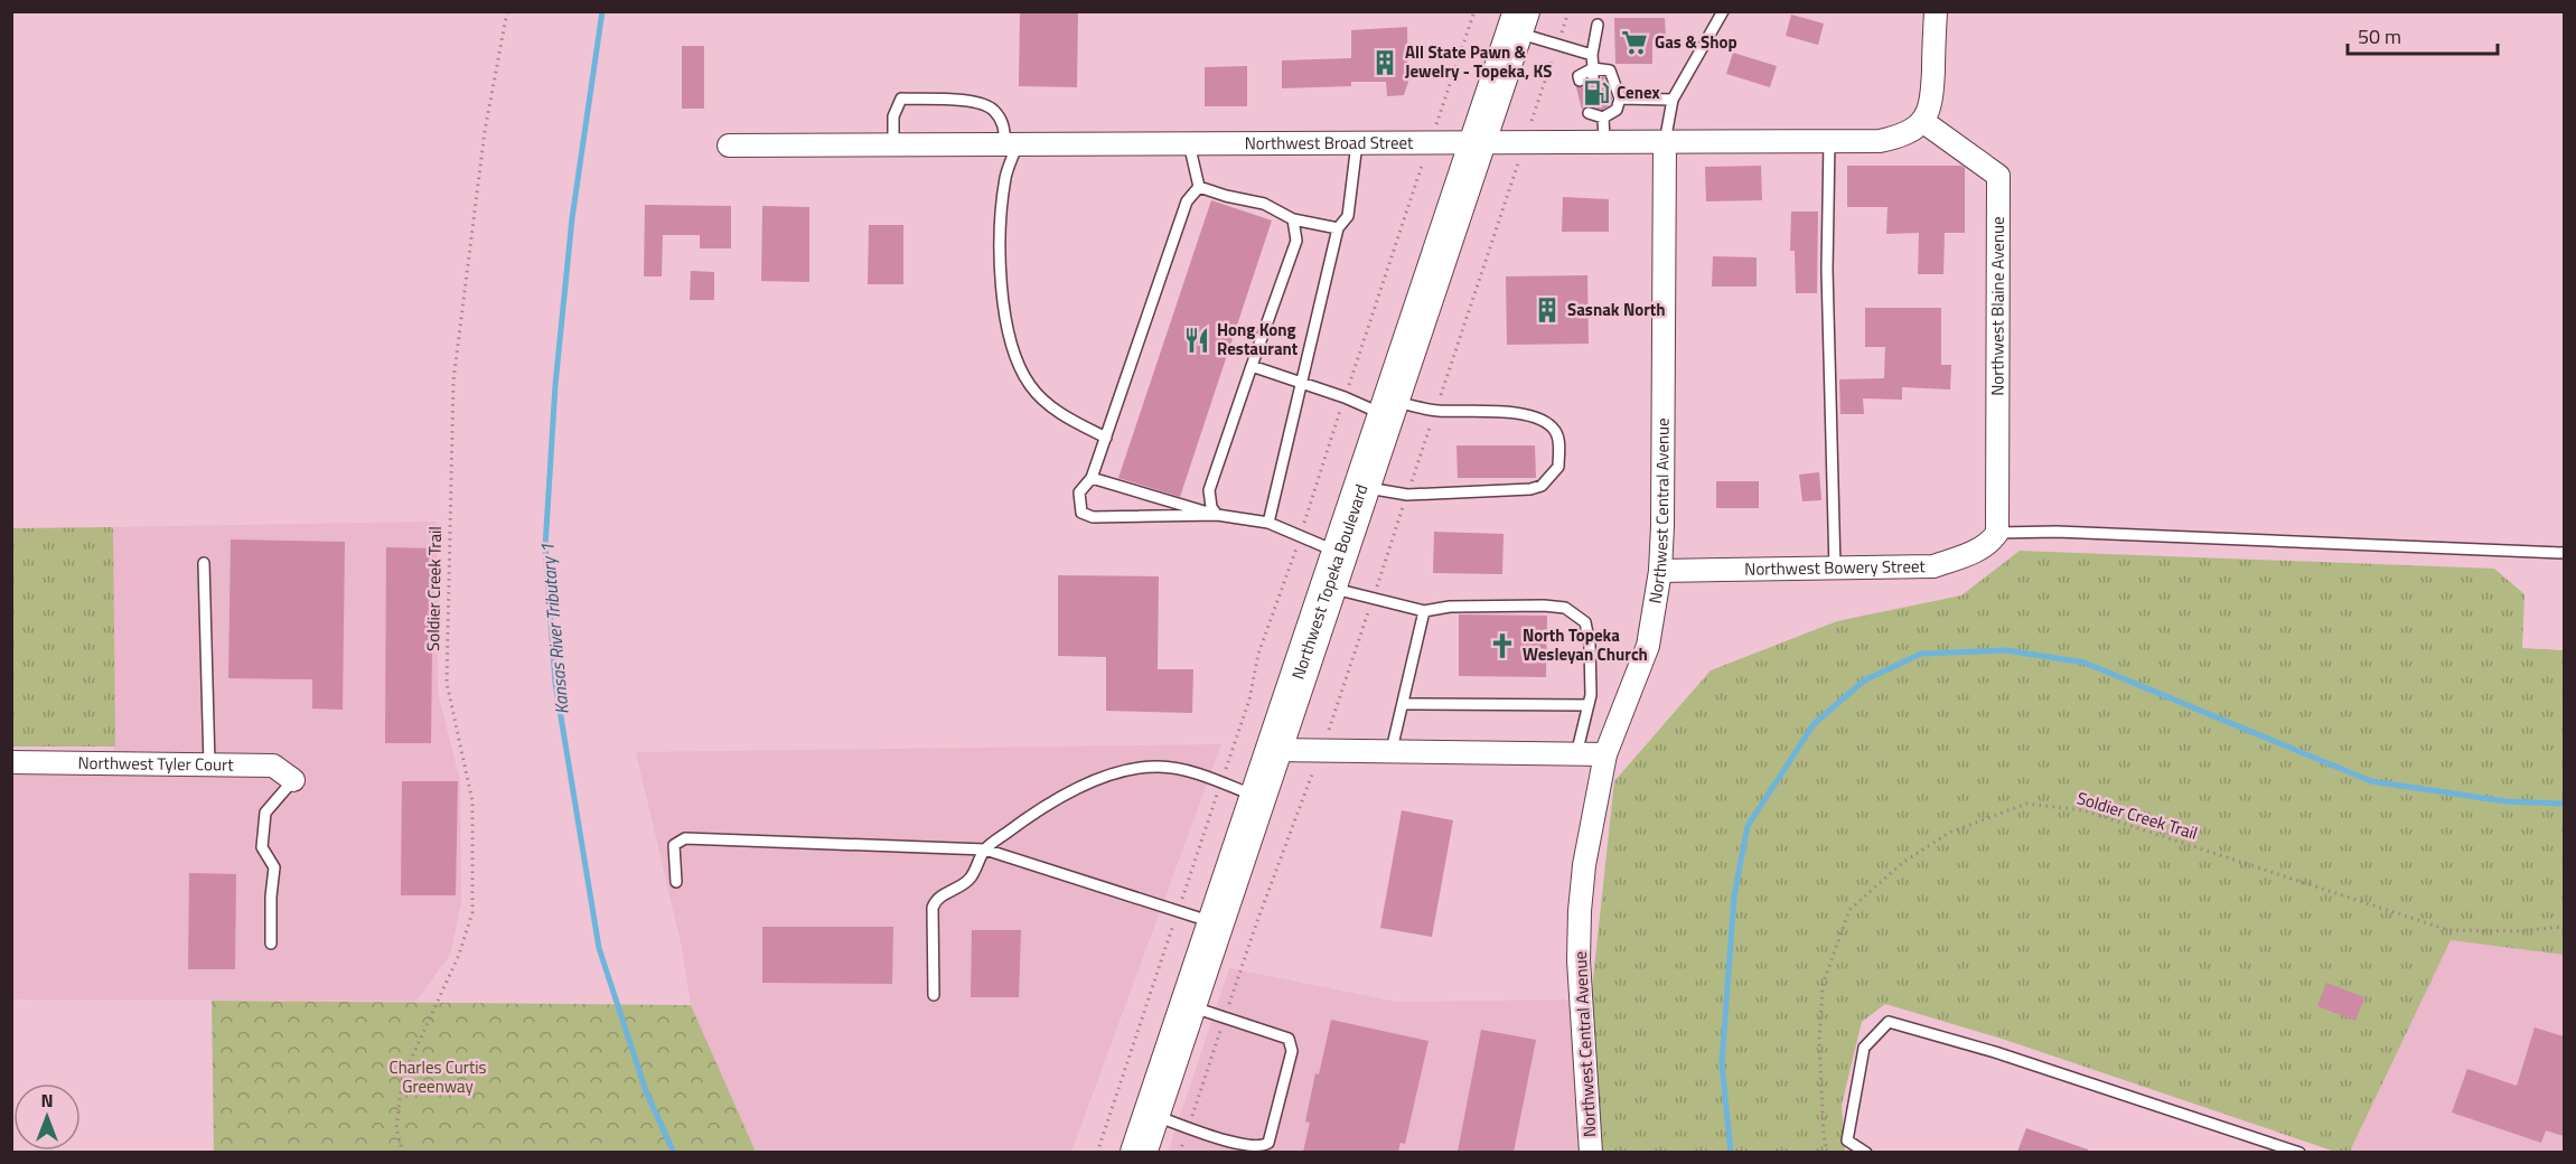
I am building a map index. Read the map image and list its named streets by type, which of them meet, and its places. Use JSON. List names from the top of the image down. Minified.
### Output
{"streets":{"main road":["Northwest Topeka Boulevard"],"street":["Northwest Broad Street","Northwest Blaine Avenue","Northwest Central Avenue","Northwest Bowery Street","Northwest Tyler Court"],"path":["Soldier Creek Trail"]},"crossings":[["Northwest Broad Street","Northwest Blaine Avenue"],["Northwest Broad Street","Northwest Central Avenue"],["Northwest Broad Street","Northwest Topeka Boulevard"],["Northwest Blaine Avenue","Northwest Bowery Street"],["Northwest Central Avenue","Northwest Bowery Street"]],"water":["Kansas River Tributary 1"],"parks":["Charles Curtis Greenway"],"places":{"supermarket":["Gas & Shop"],"building":["All State Pawn & Jewelry - Topeka, KS","Sasnak North"],"fuel station":["Cenex"],"restaurant":["Hong Kong Restaurant"],"church":["North Topeka Wesleyan Church"]},"scale_bar":"50 m","north":"top"}
